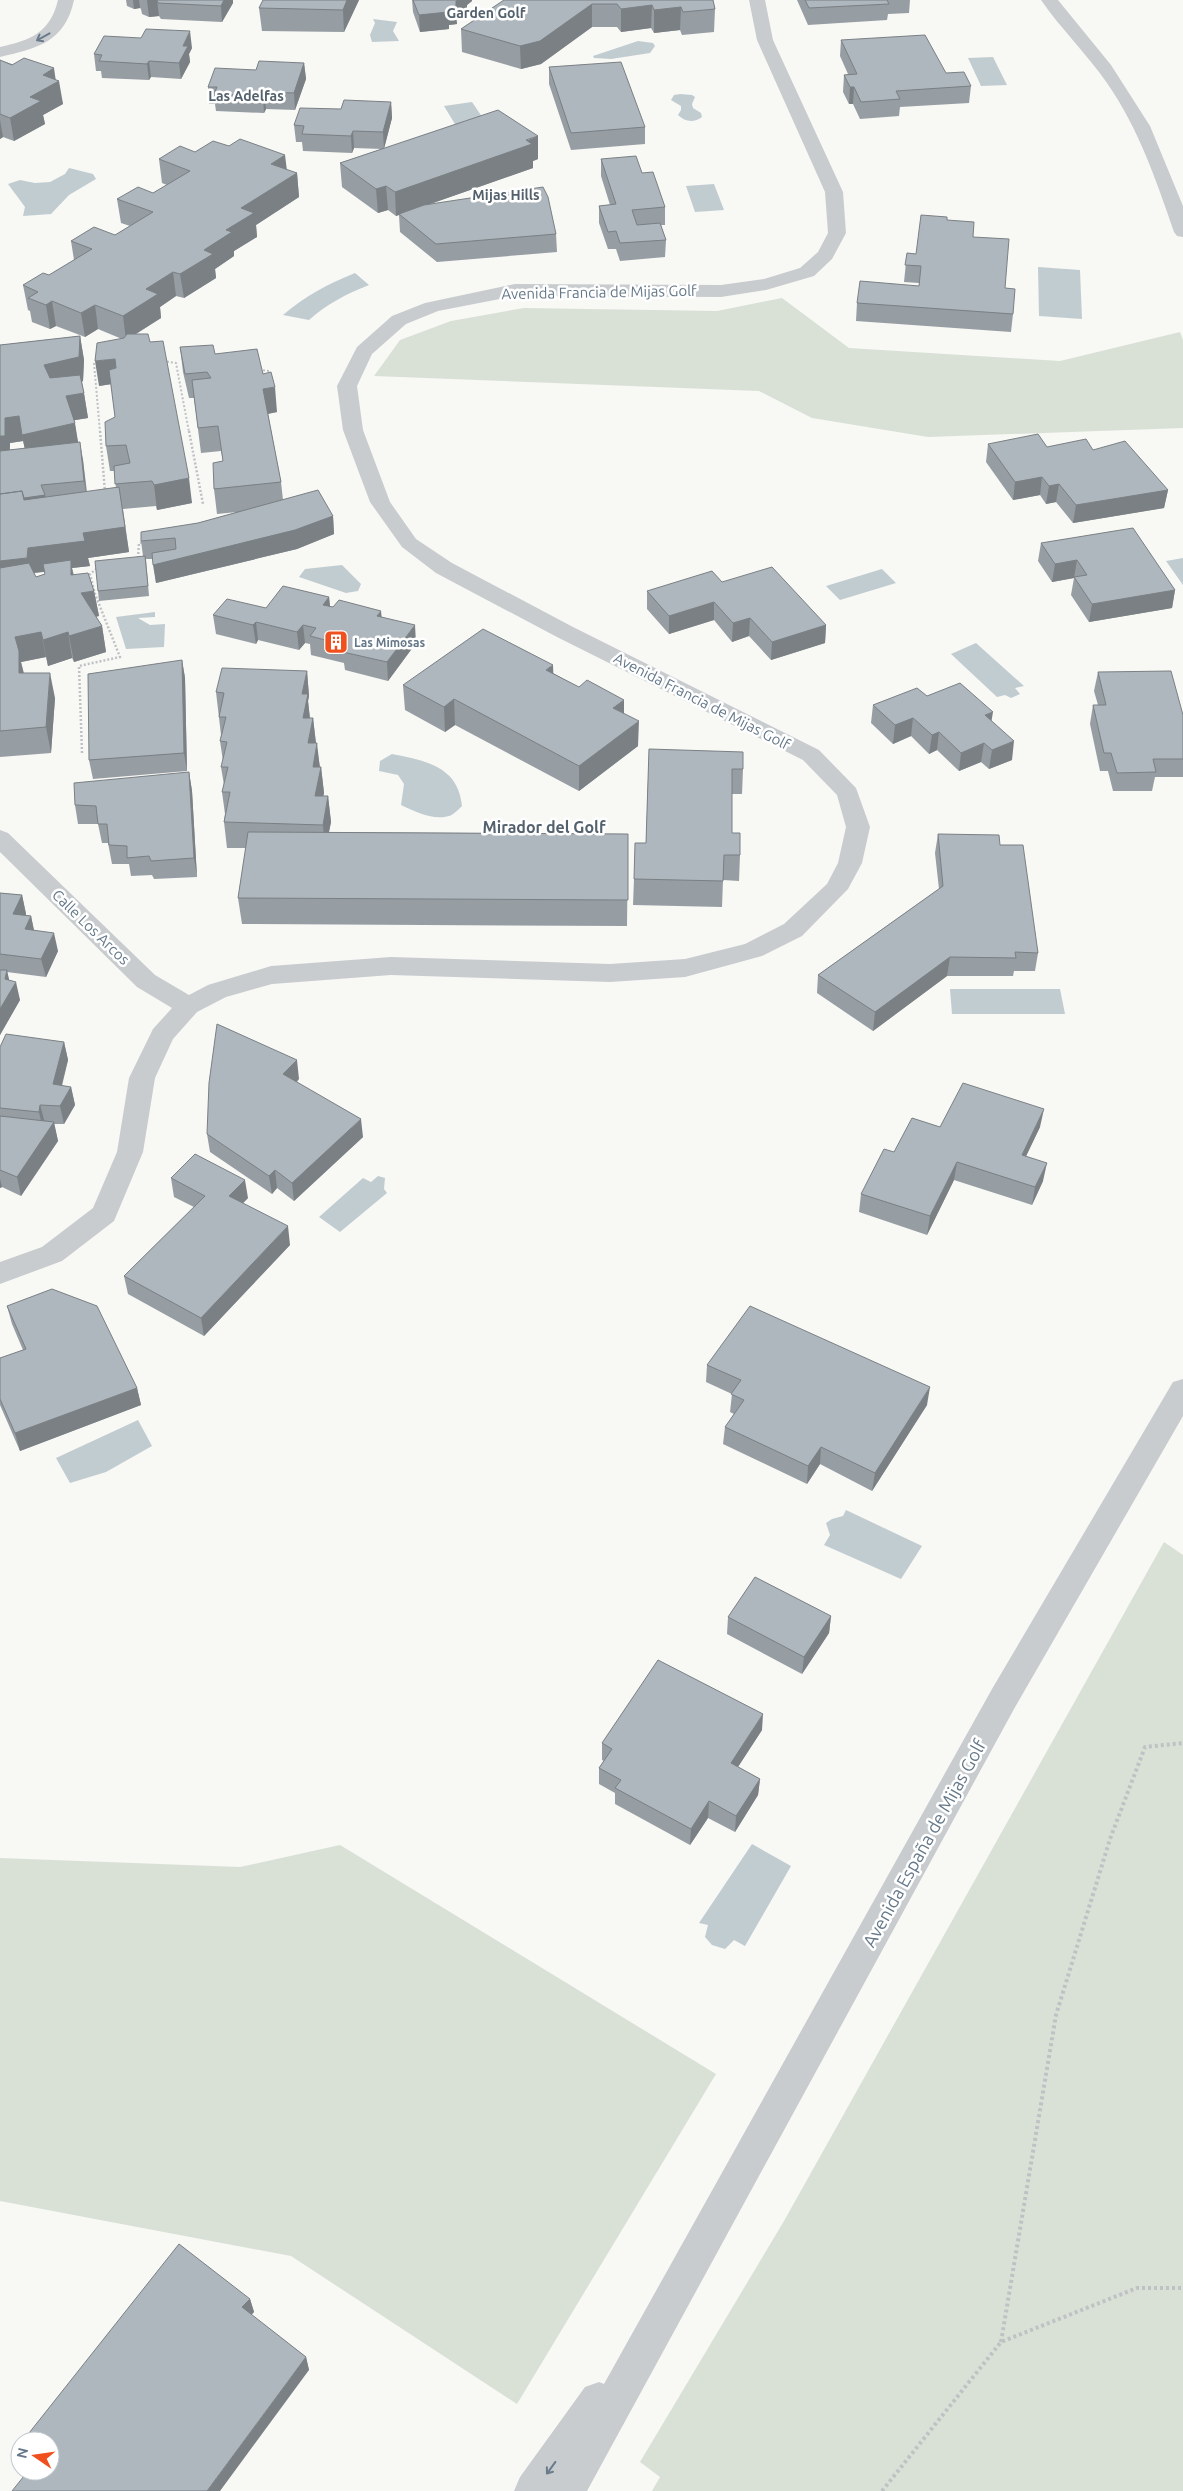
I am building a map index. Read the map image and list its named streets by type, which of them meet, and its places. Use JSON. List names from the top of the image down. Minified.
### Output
{"streets":{"street":["Avenida Francia de Mijas Golf","Calle Los Arcos","Avenida España de Mijas Golf"]},"crossings":[["Avenida Francia de Mijas Golf","Calle Los Arcos"]],"districts":["Garden Golf","Las Adelfas","Mijas Hills","Mirador del Golf"],"places":{"building":["Las Mimosas"]},"north":"left"}
